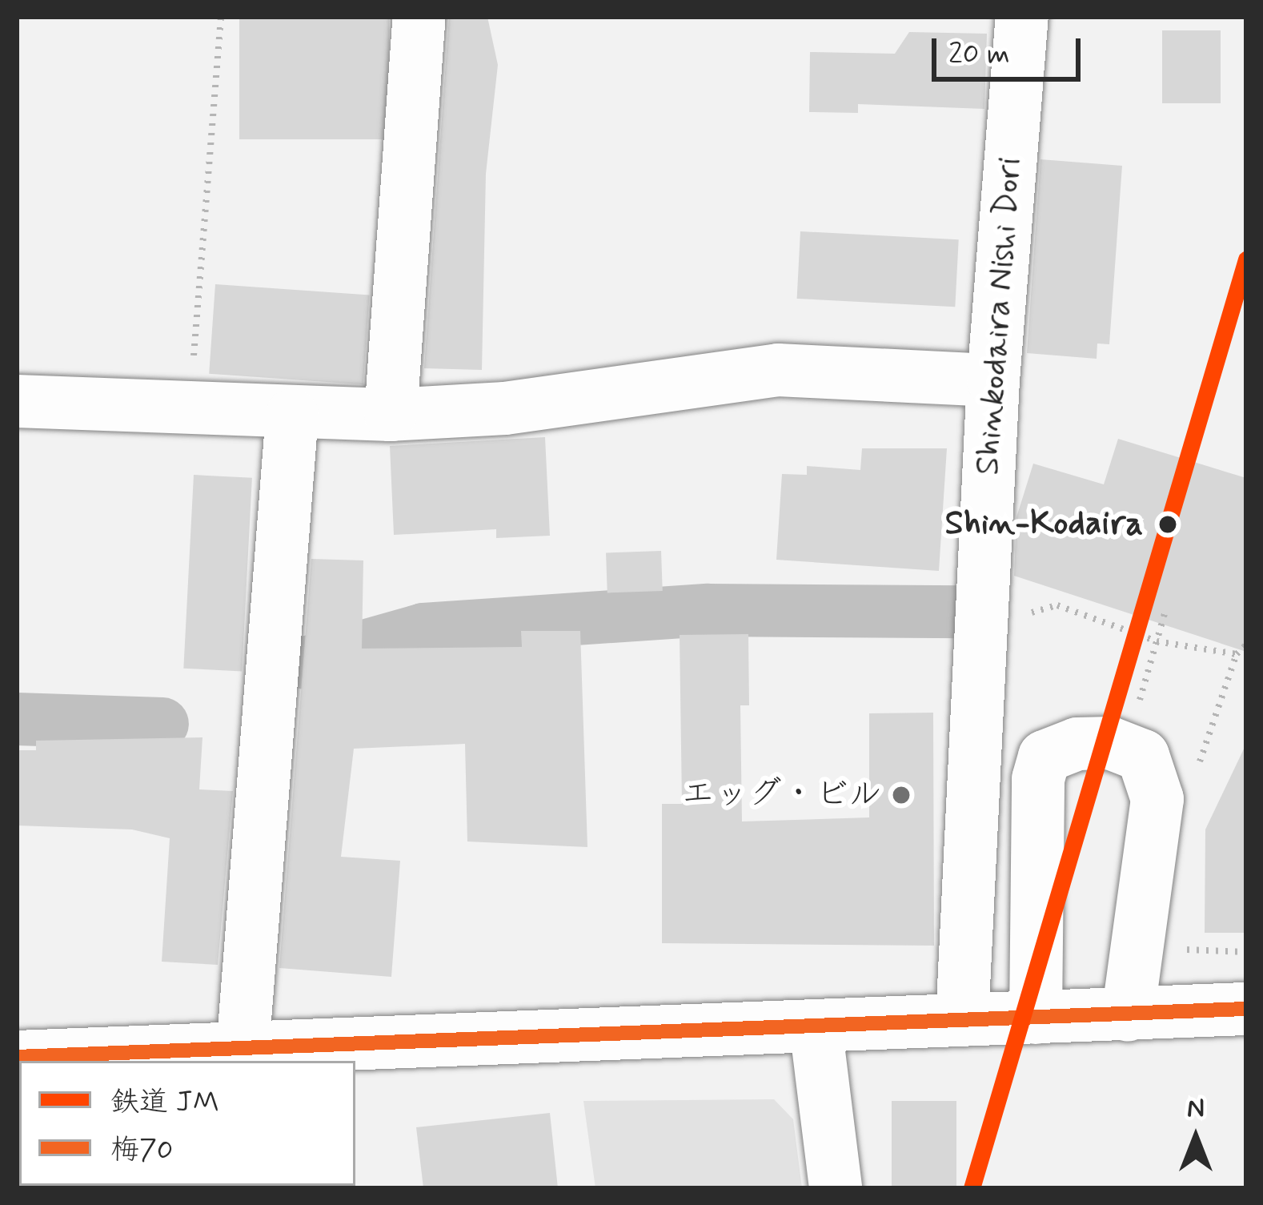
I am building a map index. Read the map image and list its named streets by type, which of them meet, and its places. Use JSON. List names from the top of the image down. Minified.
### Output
{"streets":{"street":["Shinkodaira Nishi Dori"]},"places":["Shin-Kodaira","エッグ・ビル"],"lines":["rail line JM","transit line 梅70"],"legend":["鉄道 JM","梅70"],"scale_bar":"20 m","north":"top"}
